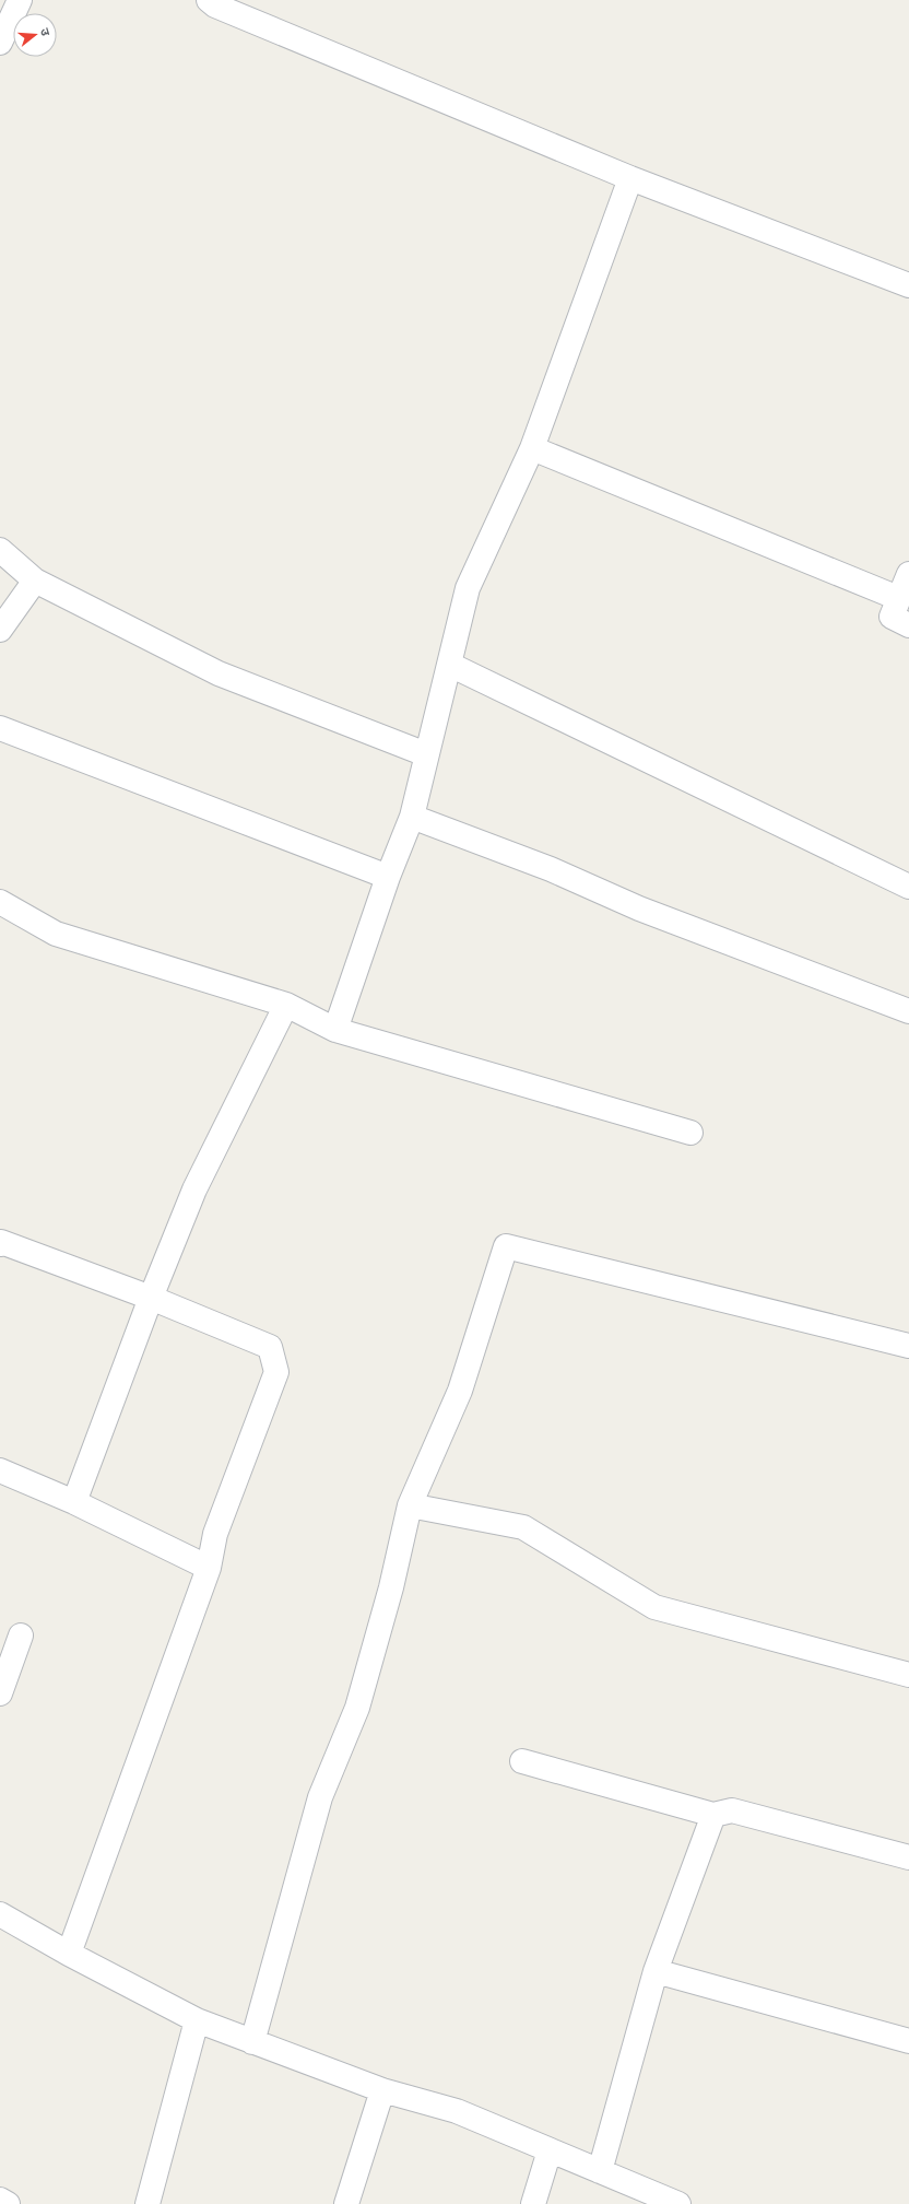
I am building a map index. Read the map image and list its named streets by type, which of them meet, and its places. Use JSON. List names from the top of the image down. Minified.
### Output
{"north":"right"}
